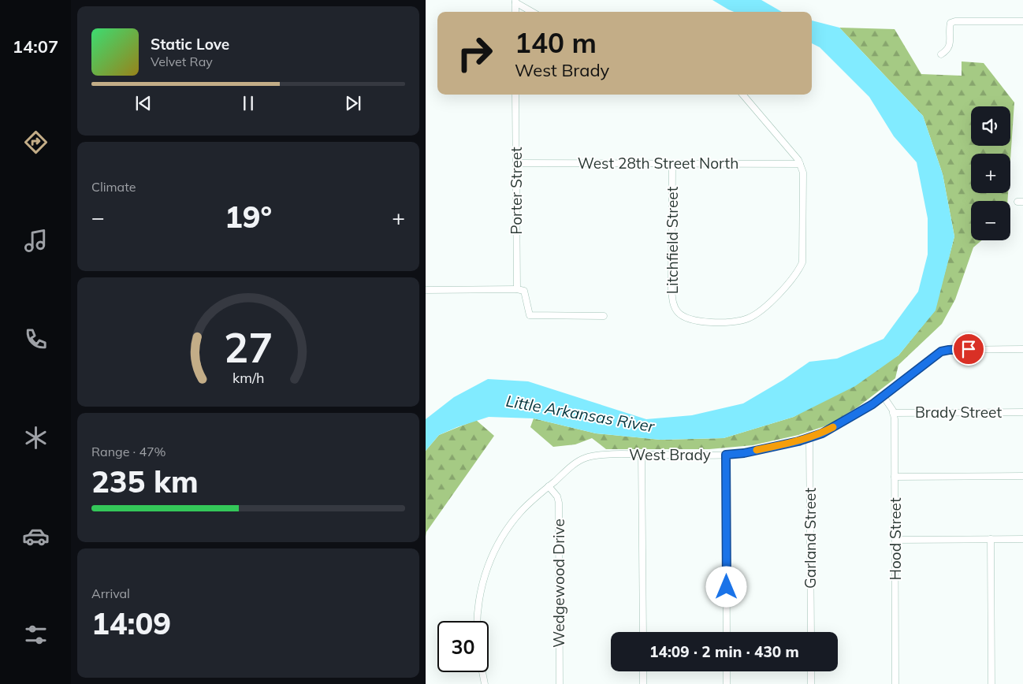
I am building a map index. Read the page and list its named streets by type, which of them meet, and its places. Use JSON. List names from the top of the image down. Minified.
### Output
{"streets":{"street":["West 28th Street North","Porter Street","Litchfield Street","Brady Street","West Brady","Garland Street","Hood Street","Wedgewood Drive"]},"crossings":[["West 28th Street North","Porter Street"],["West 28th Street North","Litchfield Street"],["Brady Street","Hood Street"],["West Brady","Garland Street"],["West Brady","Hood Street"],["West Brady","Wedgewood Drive"]],"water":["Little Arkansas River"],"page":{"tabs":"14:07","turn":["140 m","West Brady"],"song":["Static Love","Velvet Ray"],"map_buttons":["+","−"],"tile":["Climate",["Range · 47%","235 km"],["Arrival","14:09"]],"heat":["−","19°","+"],"limit":"30","trip":"14:09 · 2 min · 430 m","gauge":["27","km/h"]}}
